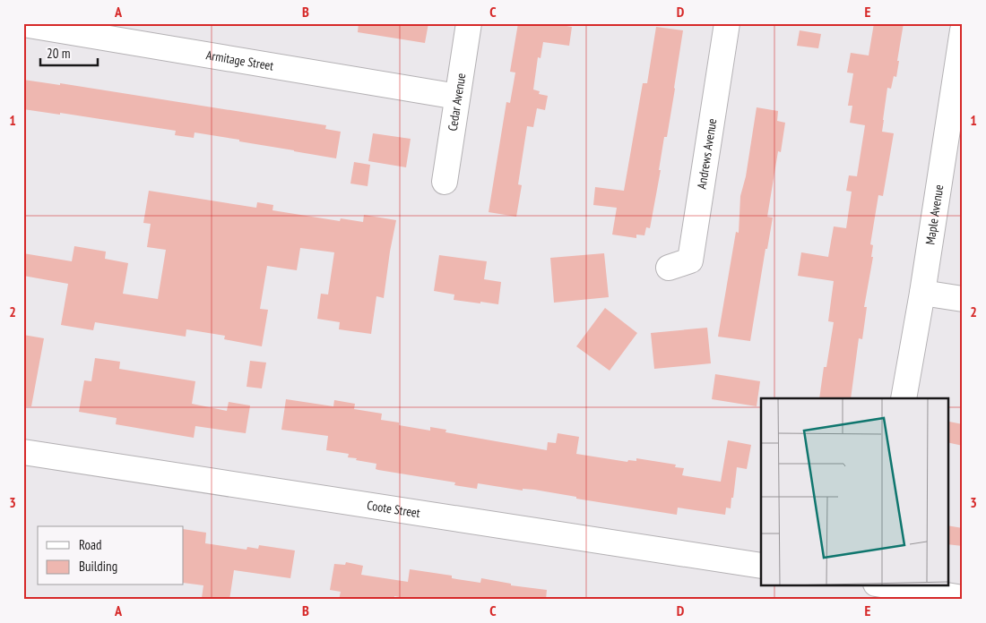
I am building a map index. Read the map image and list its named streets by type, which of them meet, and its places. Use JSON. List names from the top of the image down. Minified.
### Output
{"streets":{"street":["Armitage Street","Cedar Avenue","Andrews Avenue","Maple Avenue","Coote Street"]},"crossings":[["Armitage Street","Cedar Avenue"]],"legend":["Road","Building"],"scale_bar":"20 m","grid":{"columns":["A","B","C","D","E"],"rows":["1","2","3"]}}
